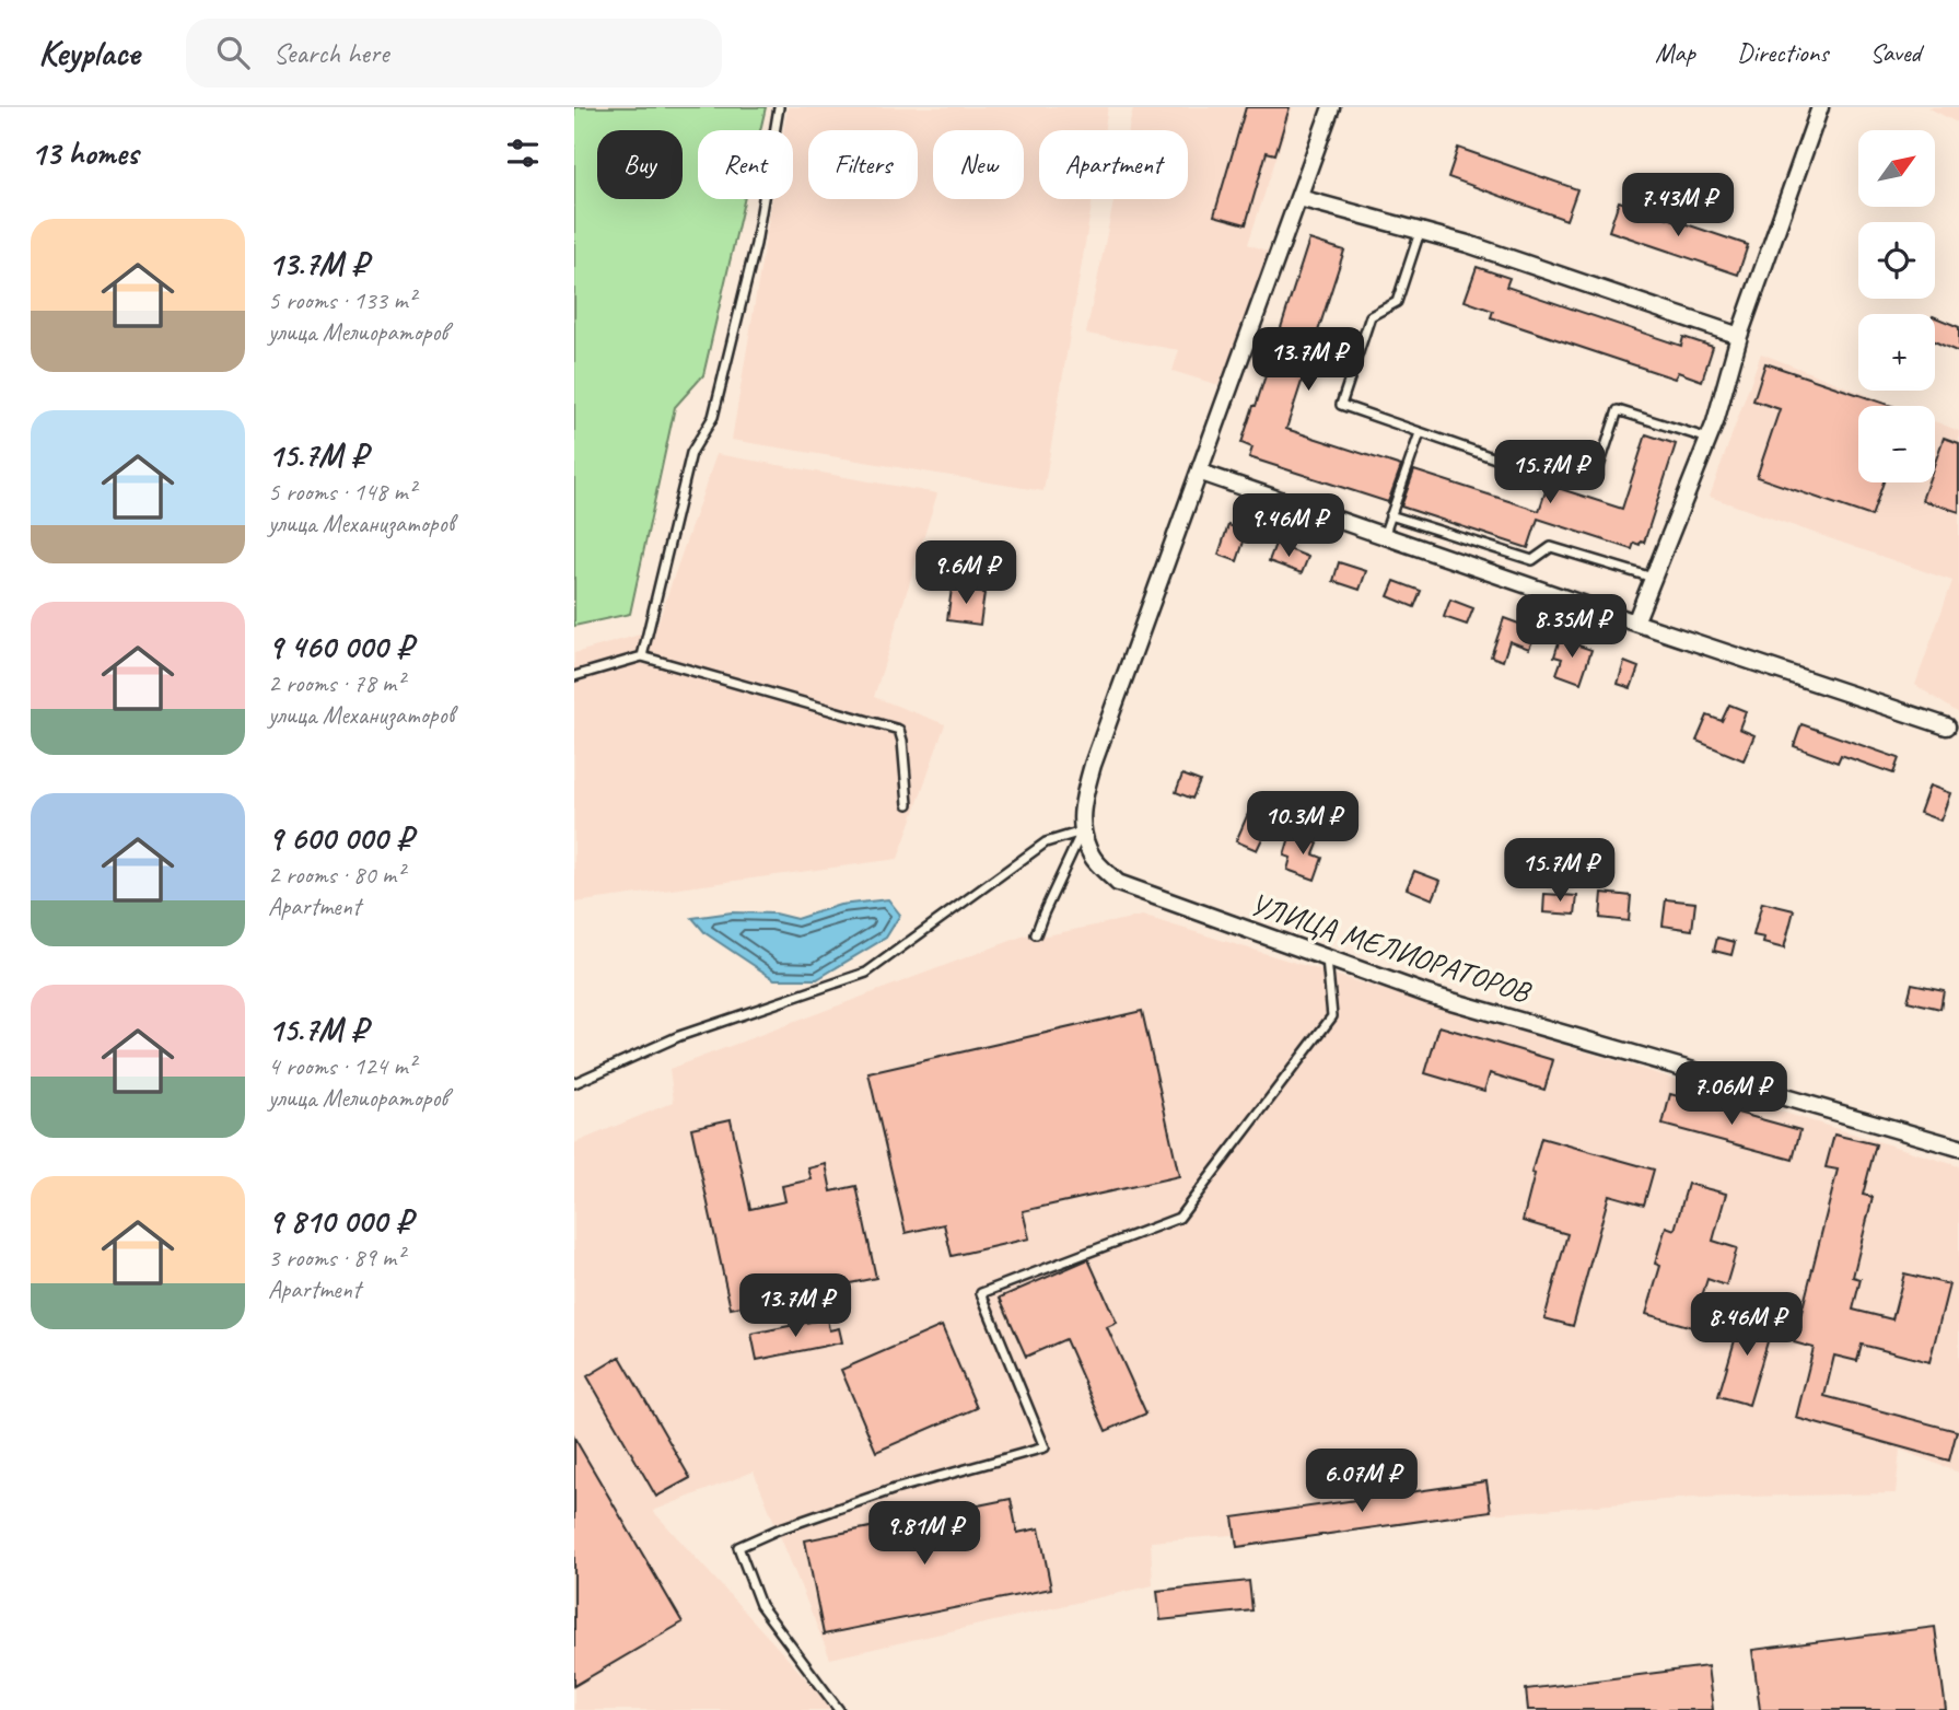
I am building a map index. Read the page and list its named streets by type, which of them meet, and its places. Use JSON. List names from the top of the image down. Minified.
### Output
{"streets":{"street":["УЛИЦА МЕЛИОРАТОРОВ"]},"north":"top right","page":{"header":"Keyplace","search":"Search here","nav":["Map","Directions","Saved"],"heading":"13 homes","map_buttons":["+","−"],"chip":["Buy","Rent","Filters","New","Apartment"],"price":["7.43M ₽","13.7M ₽","15.7M ₽","9.46M ₽","9.6M ₽","8.35M ₽","10.3M ₽","15.7M ₽","7.06M ₽","13.7M ₽","8.46M ₽","6.07M ₽","9.81M ₽"],"list":[{"name":"13.7M ₽","note":"5 rooms · 133 m² · улица Мелиораторов"},{"name":"15.7M ₽","note":"5 rooms · 148 m² · улица Механизаторов"},{"name":"9 460 000 ₽","note":"2 rooms · 78 m² · улица Механизаторов"},{"name":"9 600 000 ₽","note":"2 rooms · 80 m² · Apartment"},{"name":"15.7M ₽","note":"4 rooms · 124 m² · улица Мелиораторов"},{"name":"9 810 000 ₽","note":"3 rooms · 89 m² · Apartment"}]}}
